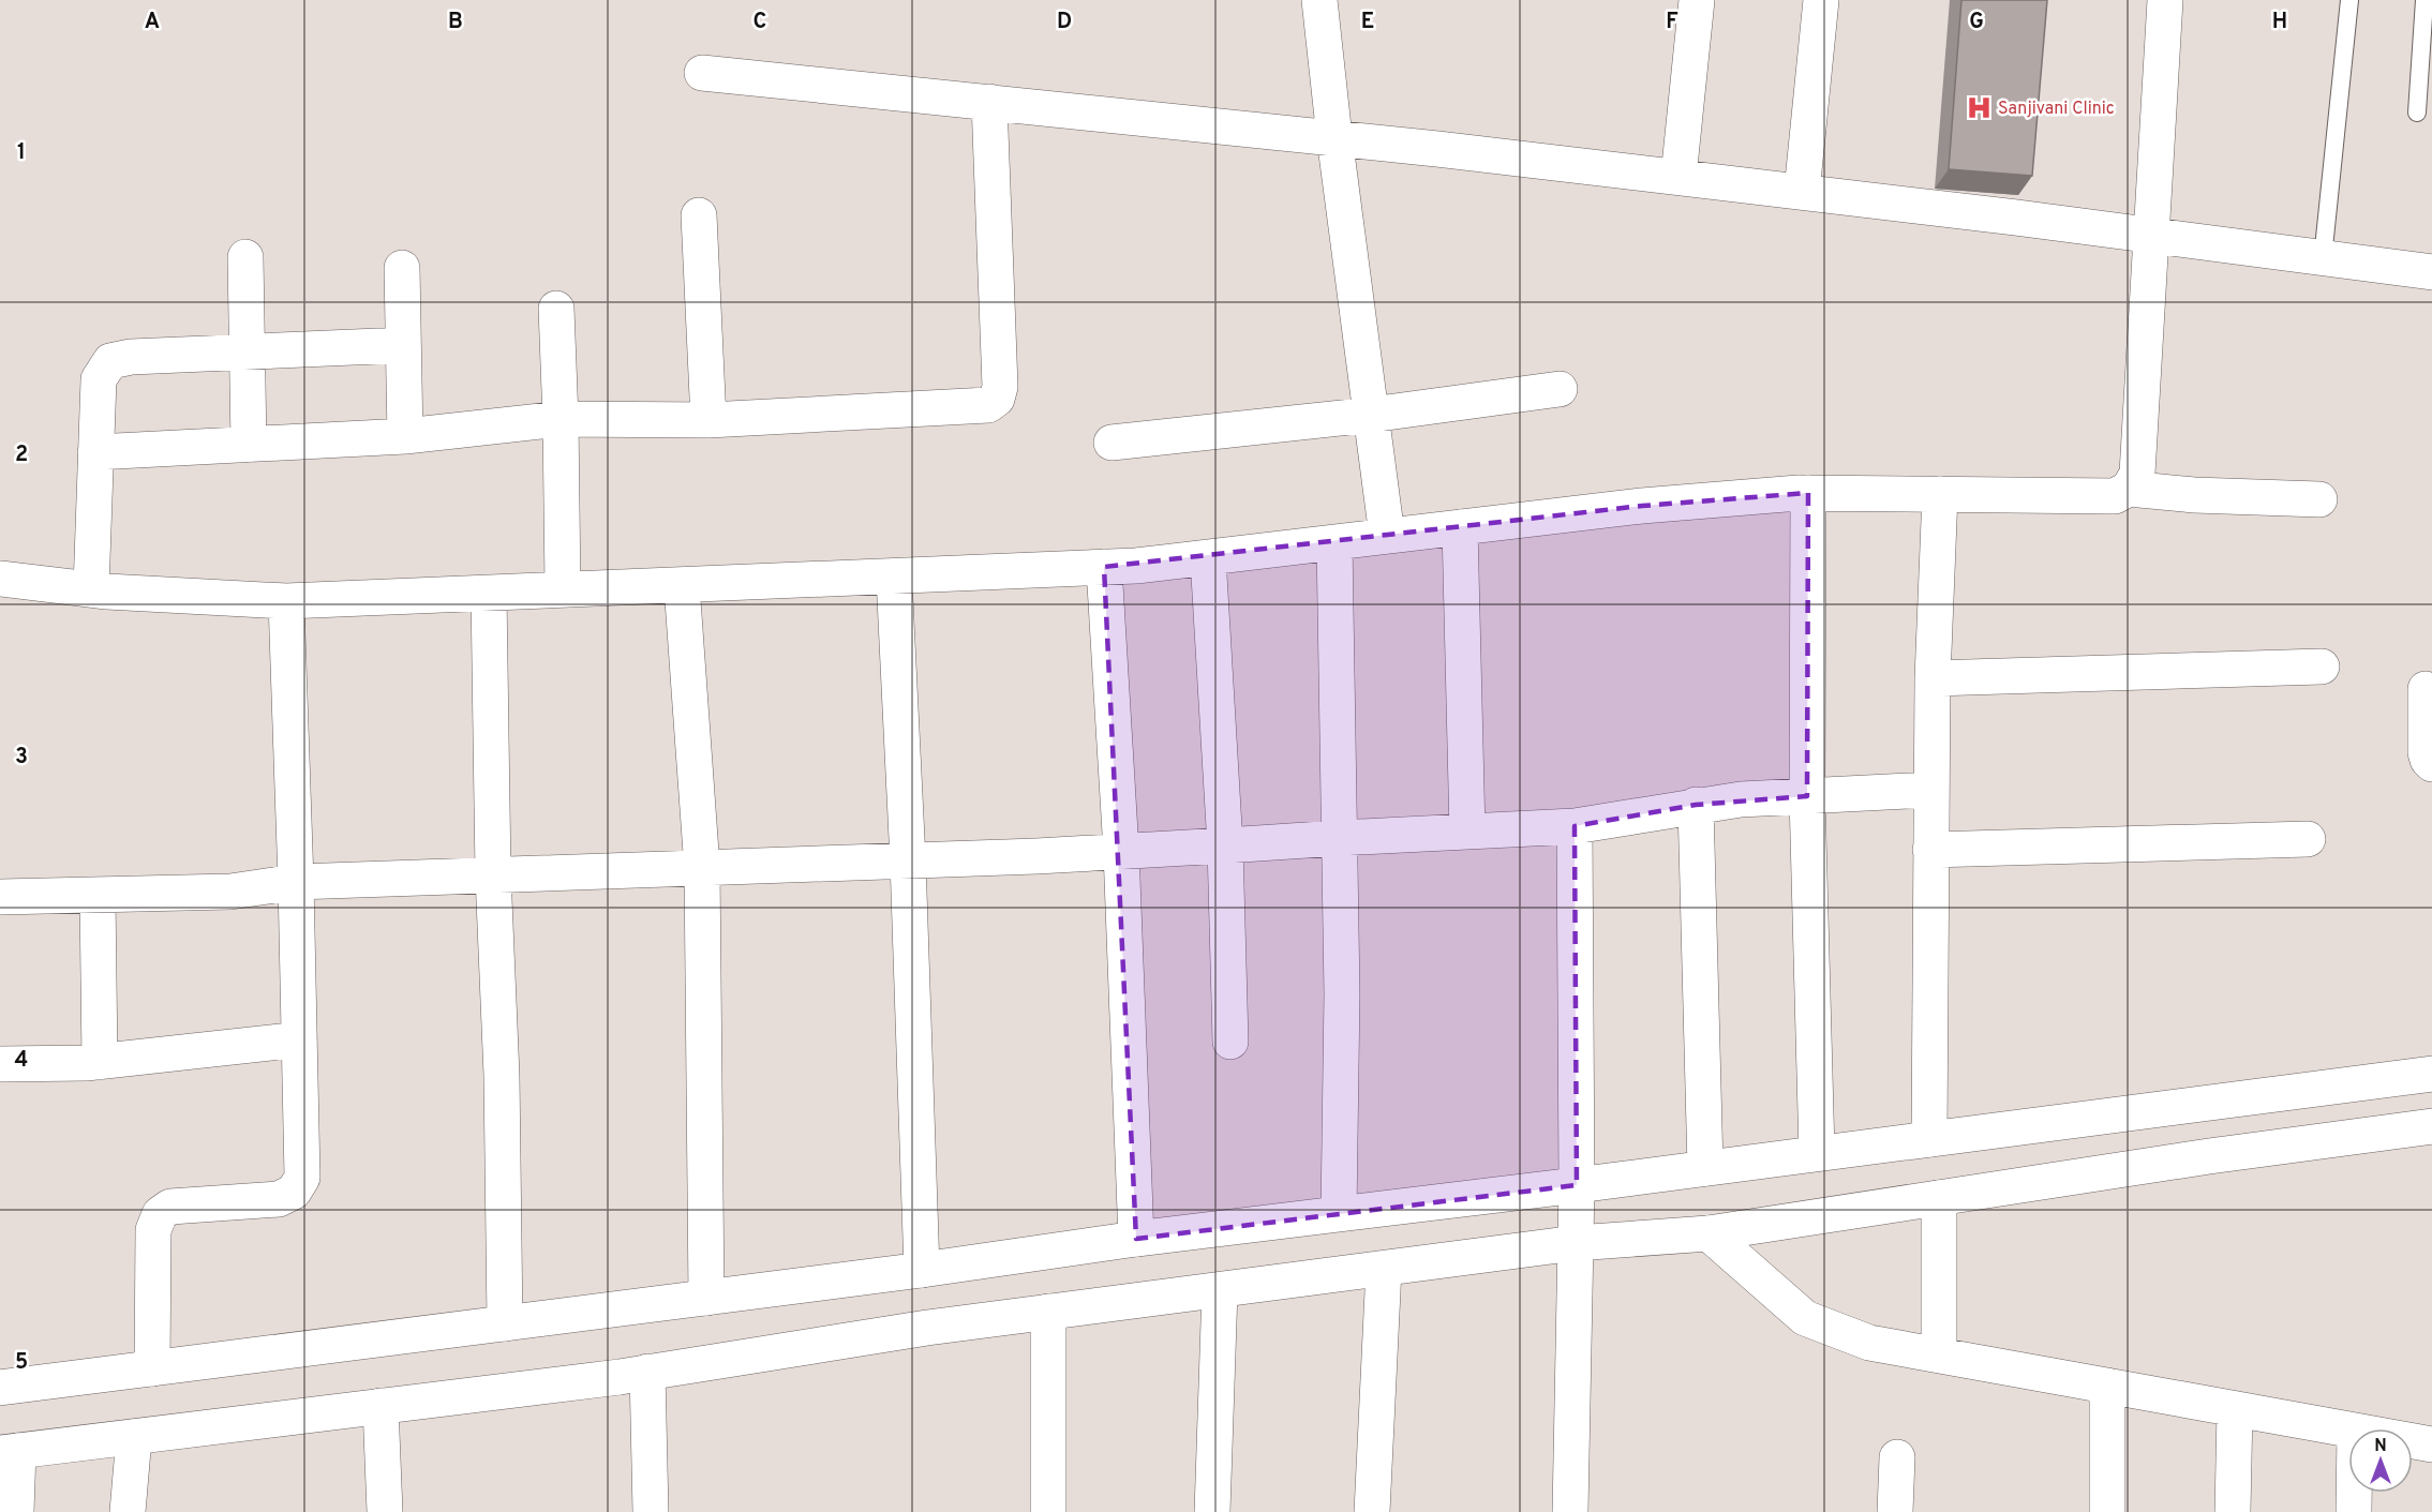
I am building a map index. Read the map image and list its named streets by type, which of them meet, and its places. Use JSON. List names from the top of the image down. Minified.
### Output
{"places":{"hospital":["Sanjivani Clinic"]},"north":"top","grid":{"columns":["A","B","C","D","E","F","G","H"],"rows":["1","2","3","4","5"]}}
